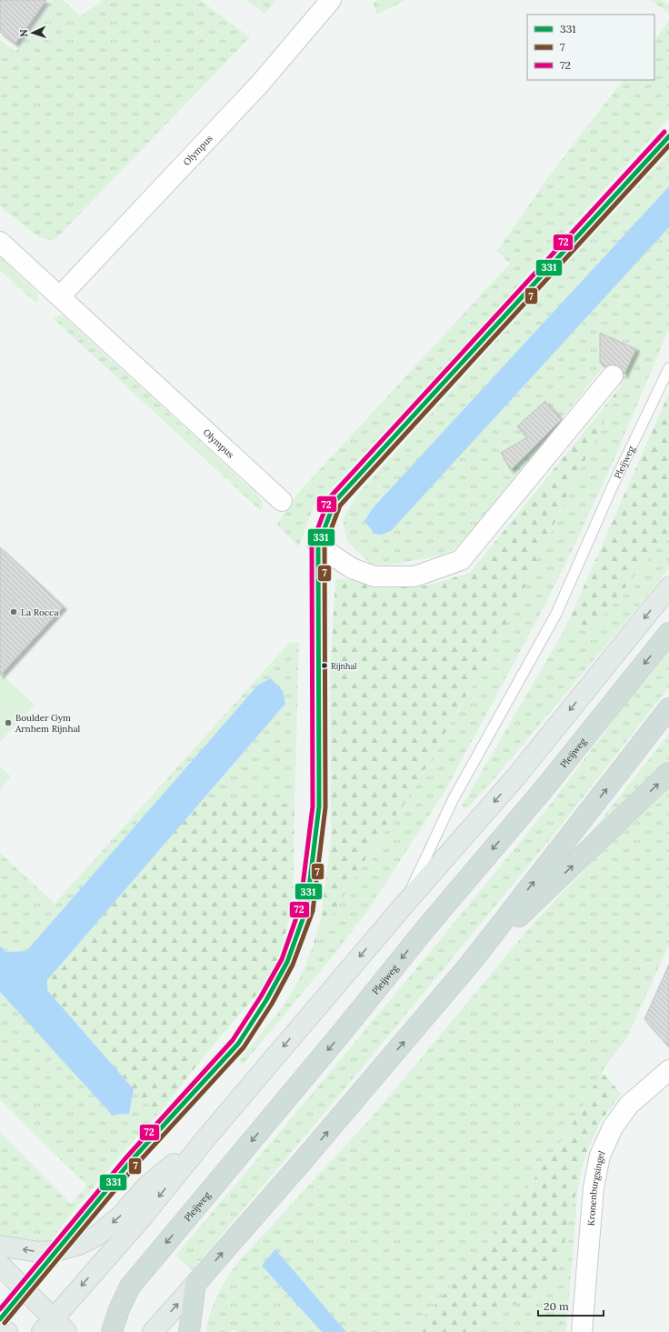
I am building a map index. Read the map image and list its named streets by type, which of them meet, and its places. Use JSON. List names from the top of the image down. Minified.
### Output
{"streets":{"highway":["Pleijweg"],"street":["Olympus","Kronenburgsingel"]},"one_way":["Pleijweg"],"places":["La Rocca","Rijnhal","Boulder Gym Arnhem Rijnhal"],"lines":["transit line 72","transit line 331","transit line 7"],"legend":["331","7","72"],"scale_bar":"20 m","north":"left"}
